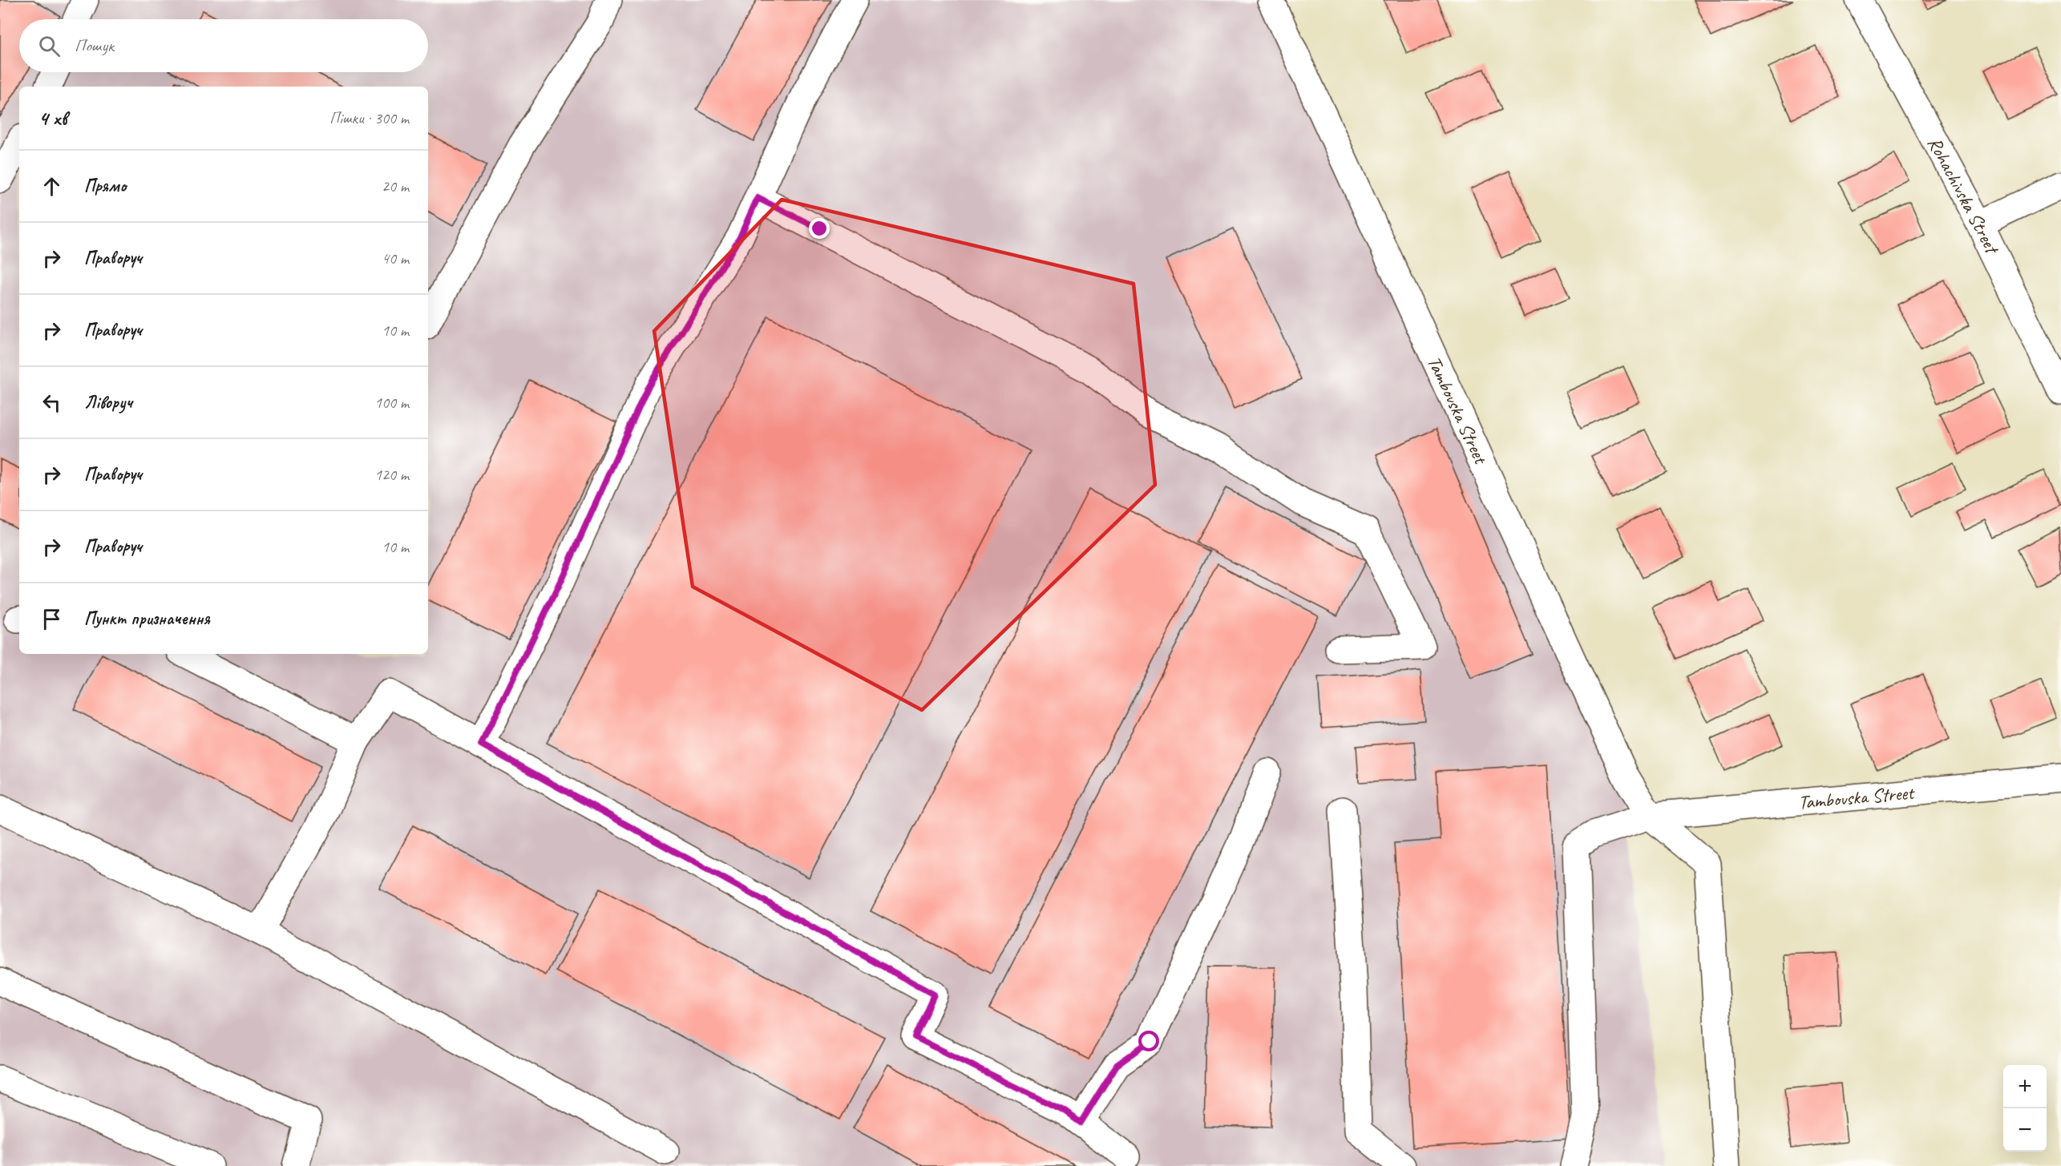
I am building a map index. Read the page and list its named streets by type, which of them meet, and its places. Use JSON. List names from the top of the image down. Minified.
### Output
{"streets":{"street":["Rohachivska Street","Tambovska Street"]},"page":{"search":"Пошук","heading":["4 хв","Пішки · 300 m"],"list":[["Прямо","20 m"],["Праворуч","40 m"],["Праворуч","10 m"],["Ліворуч","100 m"],["Праворуч","120 m"],["Праворуч","10 m"],"Пункт призначення"],"map_buttons":["+","−"]}}
